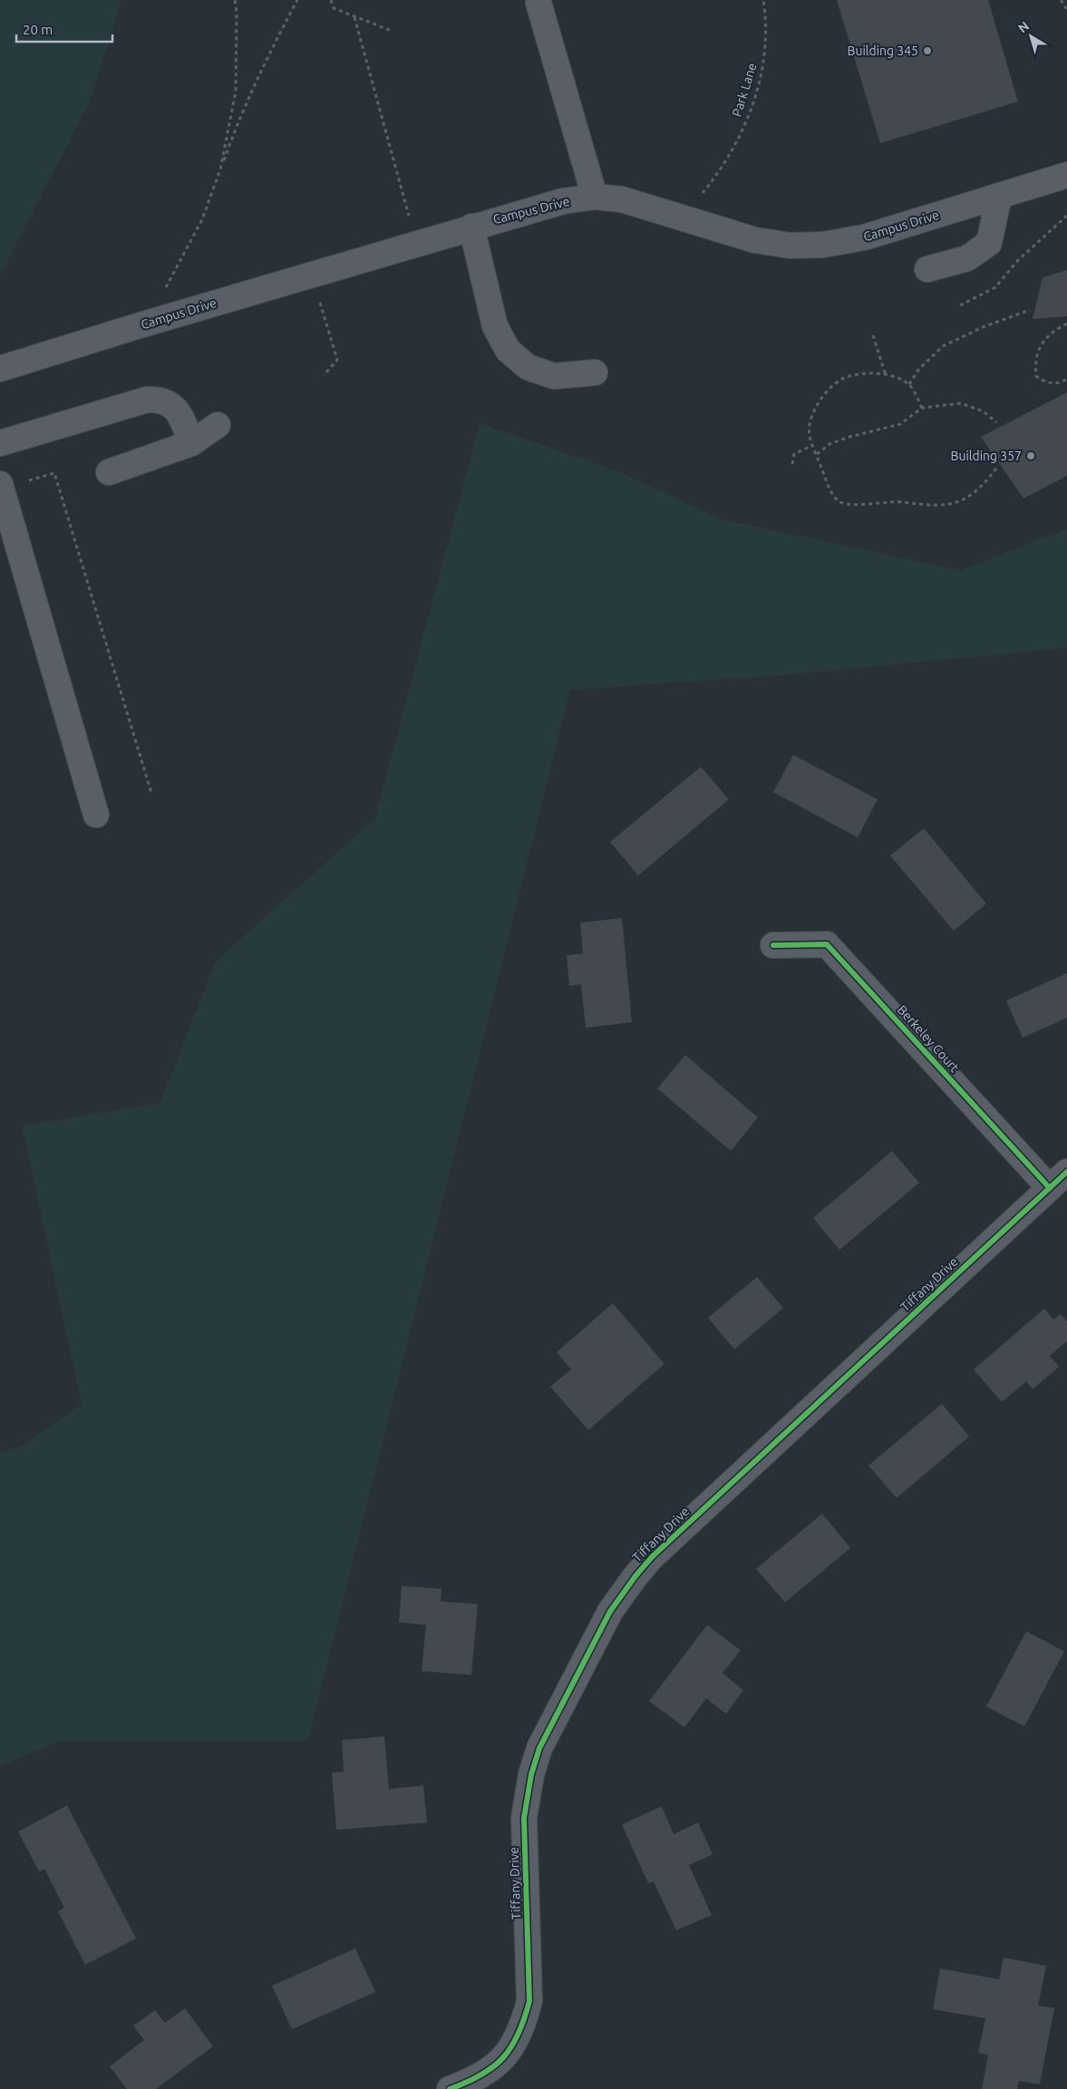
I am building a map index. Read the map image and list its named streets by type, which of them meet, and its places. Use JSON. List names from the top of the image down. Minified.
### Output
{"streets":{"street":["Campus Drive","Berkeley Court","Tiffany Drive"],"path":["Park Lane"]},"crossings":[["Berkeley Court","Tiffany Drive"]],"places":["Building 345","Building 357"],"scale_bar":"20 m","north":"top left"}
